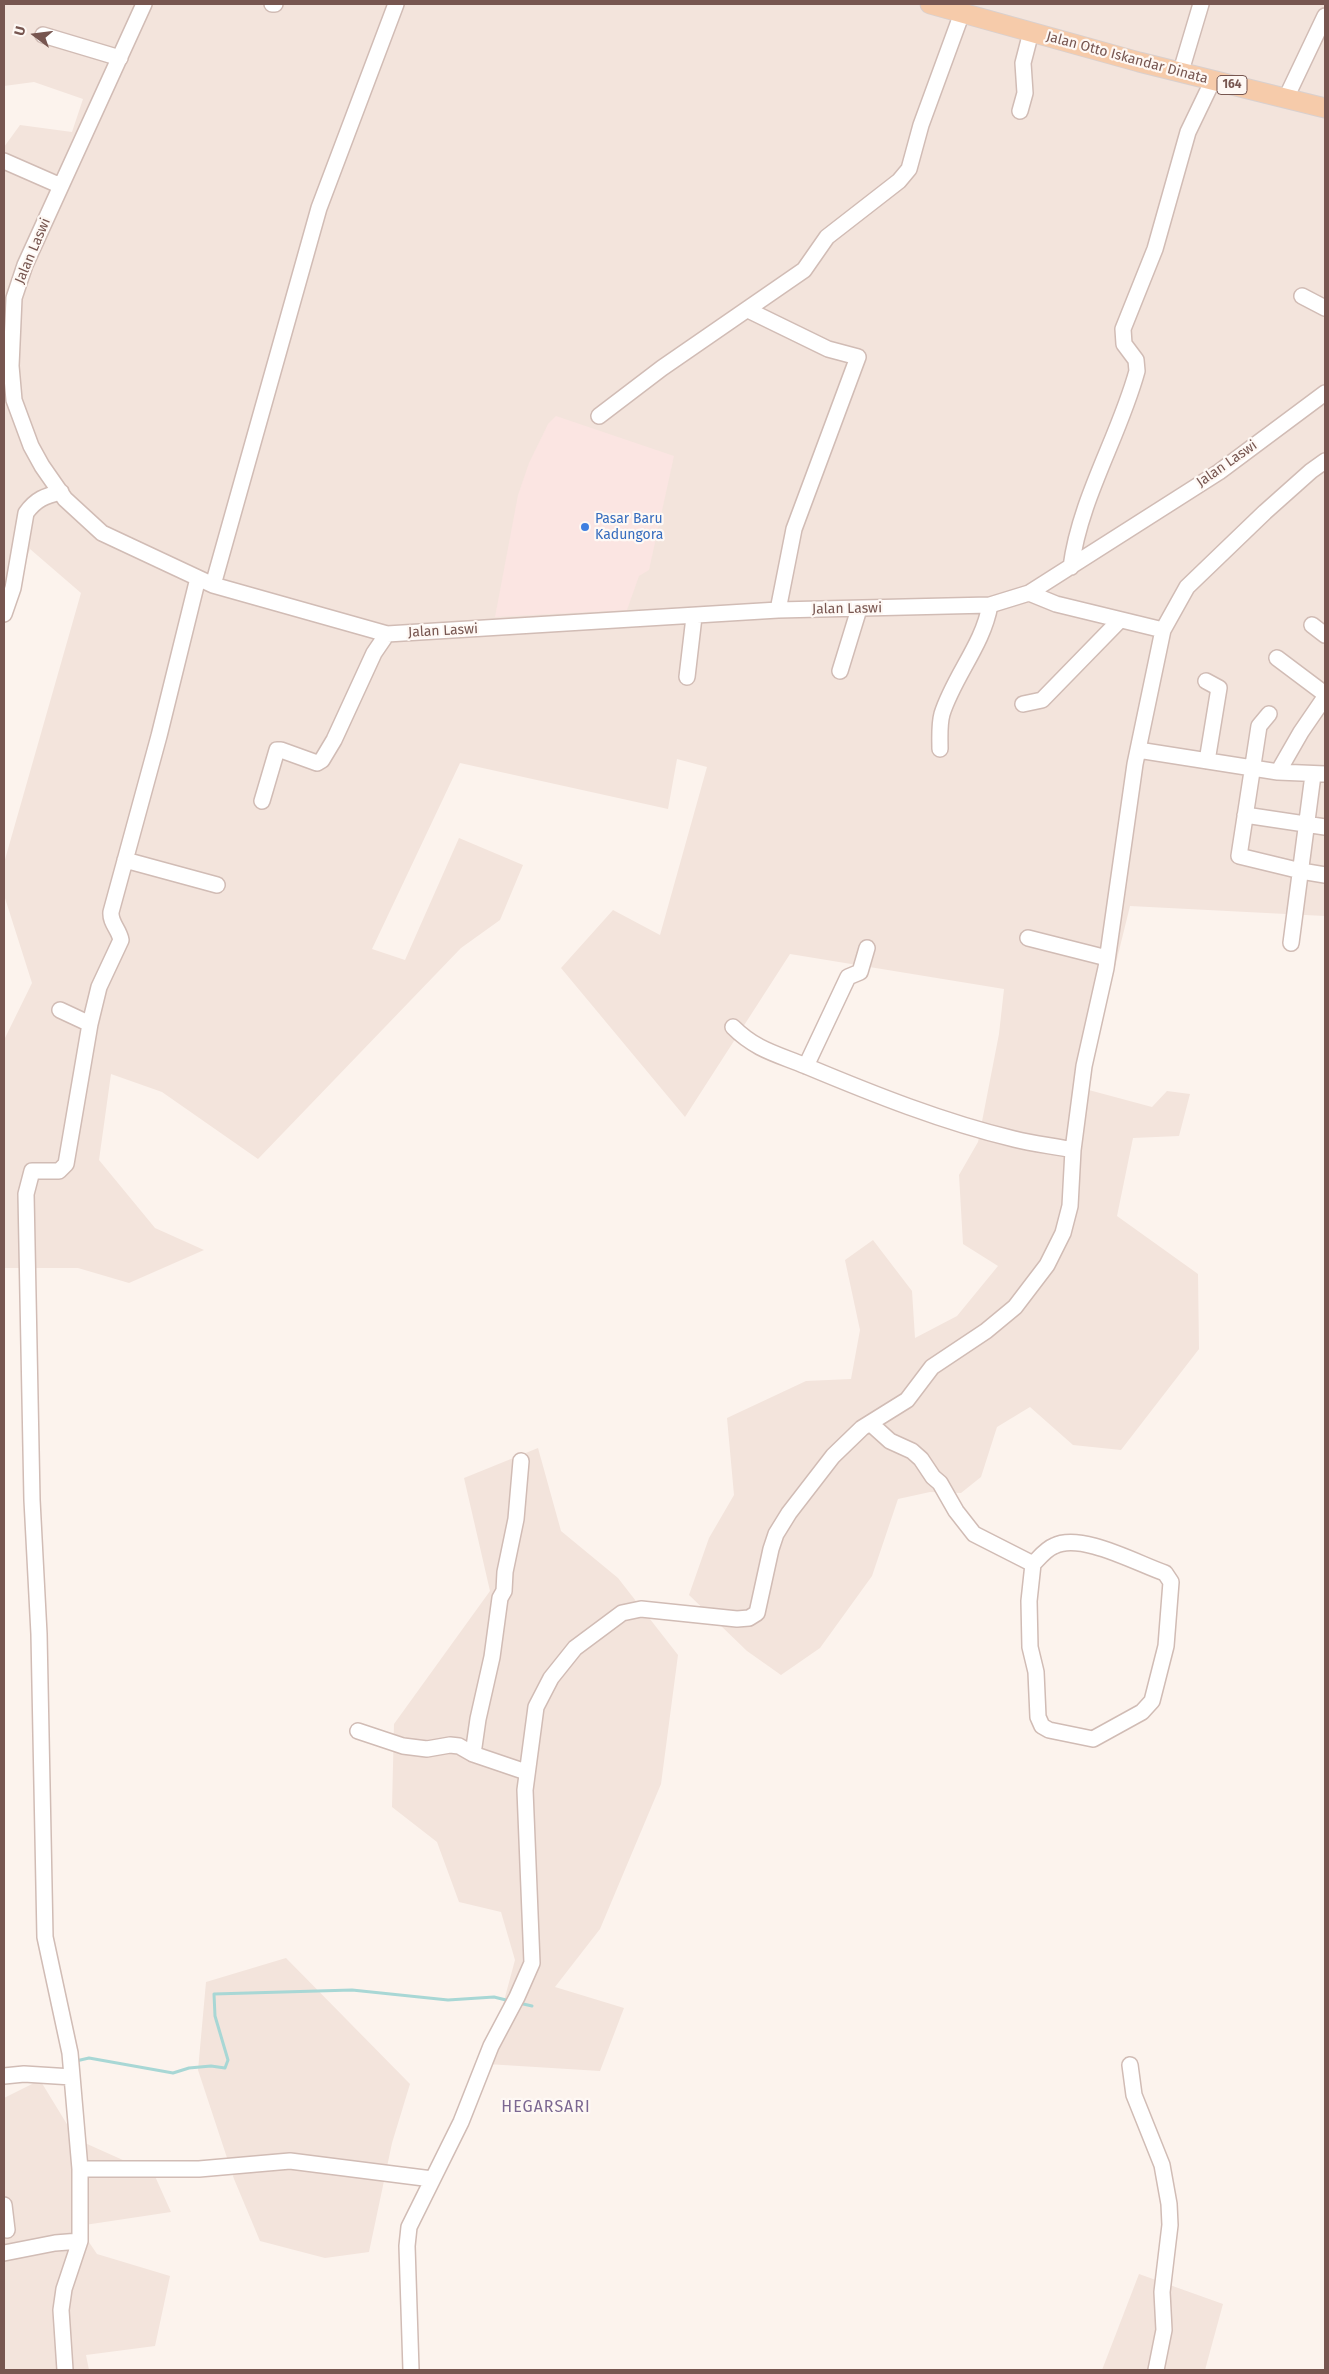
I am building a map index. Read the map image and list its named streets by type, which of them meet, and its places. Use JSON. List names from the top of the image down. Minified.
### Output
{"streets":{"main road":["Jalan Otto Iskandar Dinata","164"],"street":["Jalan Laswi"]},"districts":["HEGARSARI"],"places":["Pasar Baru Kadungora"],"north":"left"}
